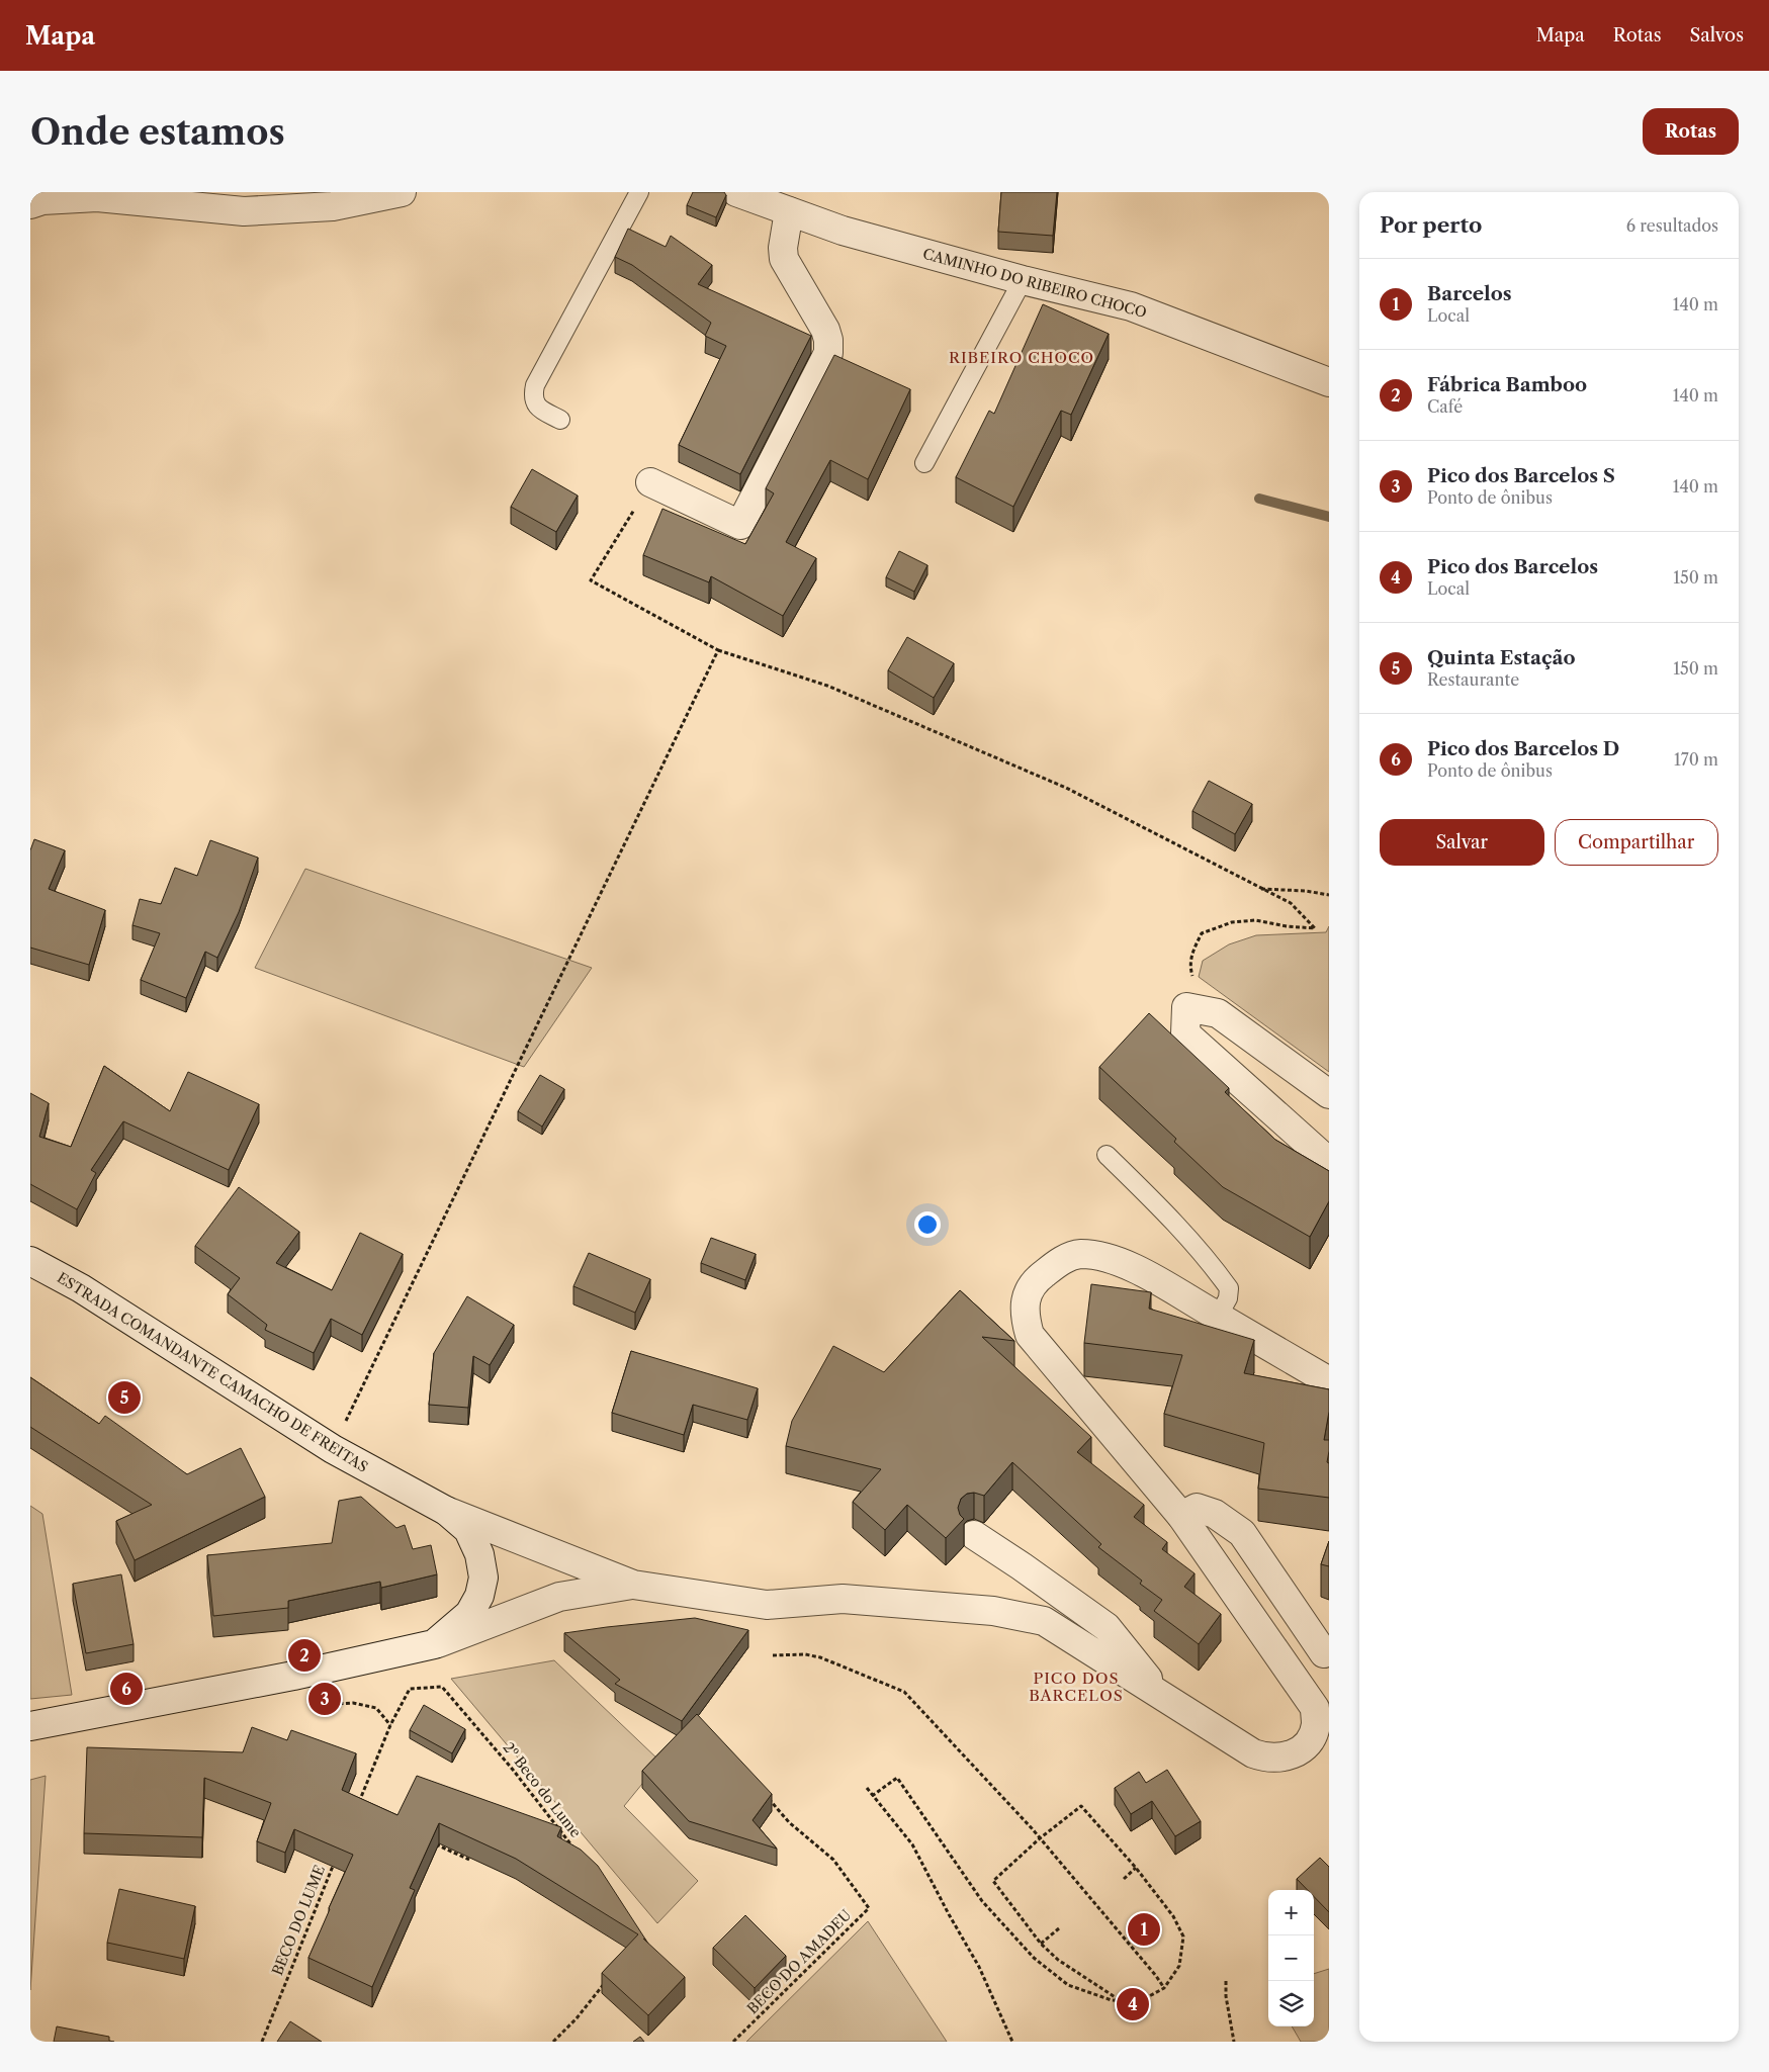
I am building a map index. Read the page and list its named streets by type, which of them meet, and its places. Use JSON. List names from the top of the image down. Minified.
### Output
{"streets":{"street":["CAMINHO DO RIBEIRO CHOCO","ESTRADA COMANDANTE CAMACHO DE FREITAS"],"path":["2º Beco do Lume","BECO DO LUME","BECO DO AMADEU"]},"districts":["RIBEIRO CHOCO","PICO DOS BARCELOS"],"page":{"header":"Mapa","nav":["Mapa","Rotas","Salvos"],"buttons":["Rotas",["Salvar","Compartilhar"]],"title":"Onde estamos","heading":["Por perto","6 resultados"],"list":[{"mark":"1","name":"Barcelos","note":"Local","value":"140 m"},{"mark":"2","name":"Fábrica Bamboo","note":"Café","value":"140 m"},{"mark":"3","name":"Pico dos Barcelos S","note":"Ponto de ônibus","value":"140 m"},{"mark":"4","name":"Pico dos Barcelos","note":"Local","value":"150 m"},{"mark":"5","name":"Quinta Estação","note":"Restaurante","value":"150 m"},{"mark":"6","name":"Pico dos Barcelos D","note":"Ponto de ônibus","value":"170 m"}],"pins":["5","2","6","3","1","4"],"map_buttons":["+","−"]}}
